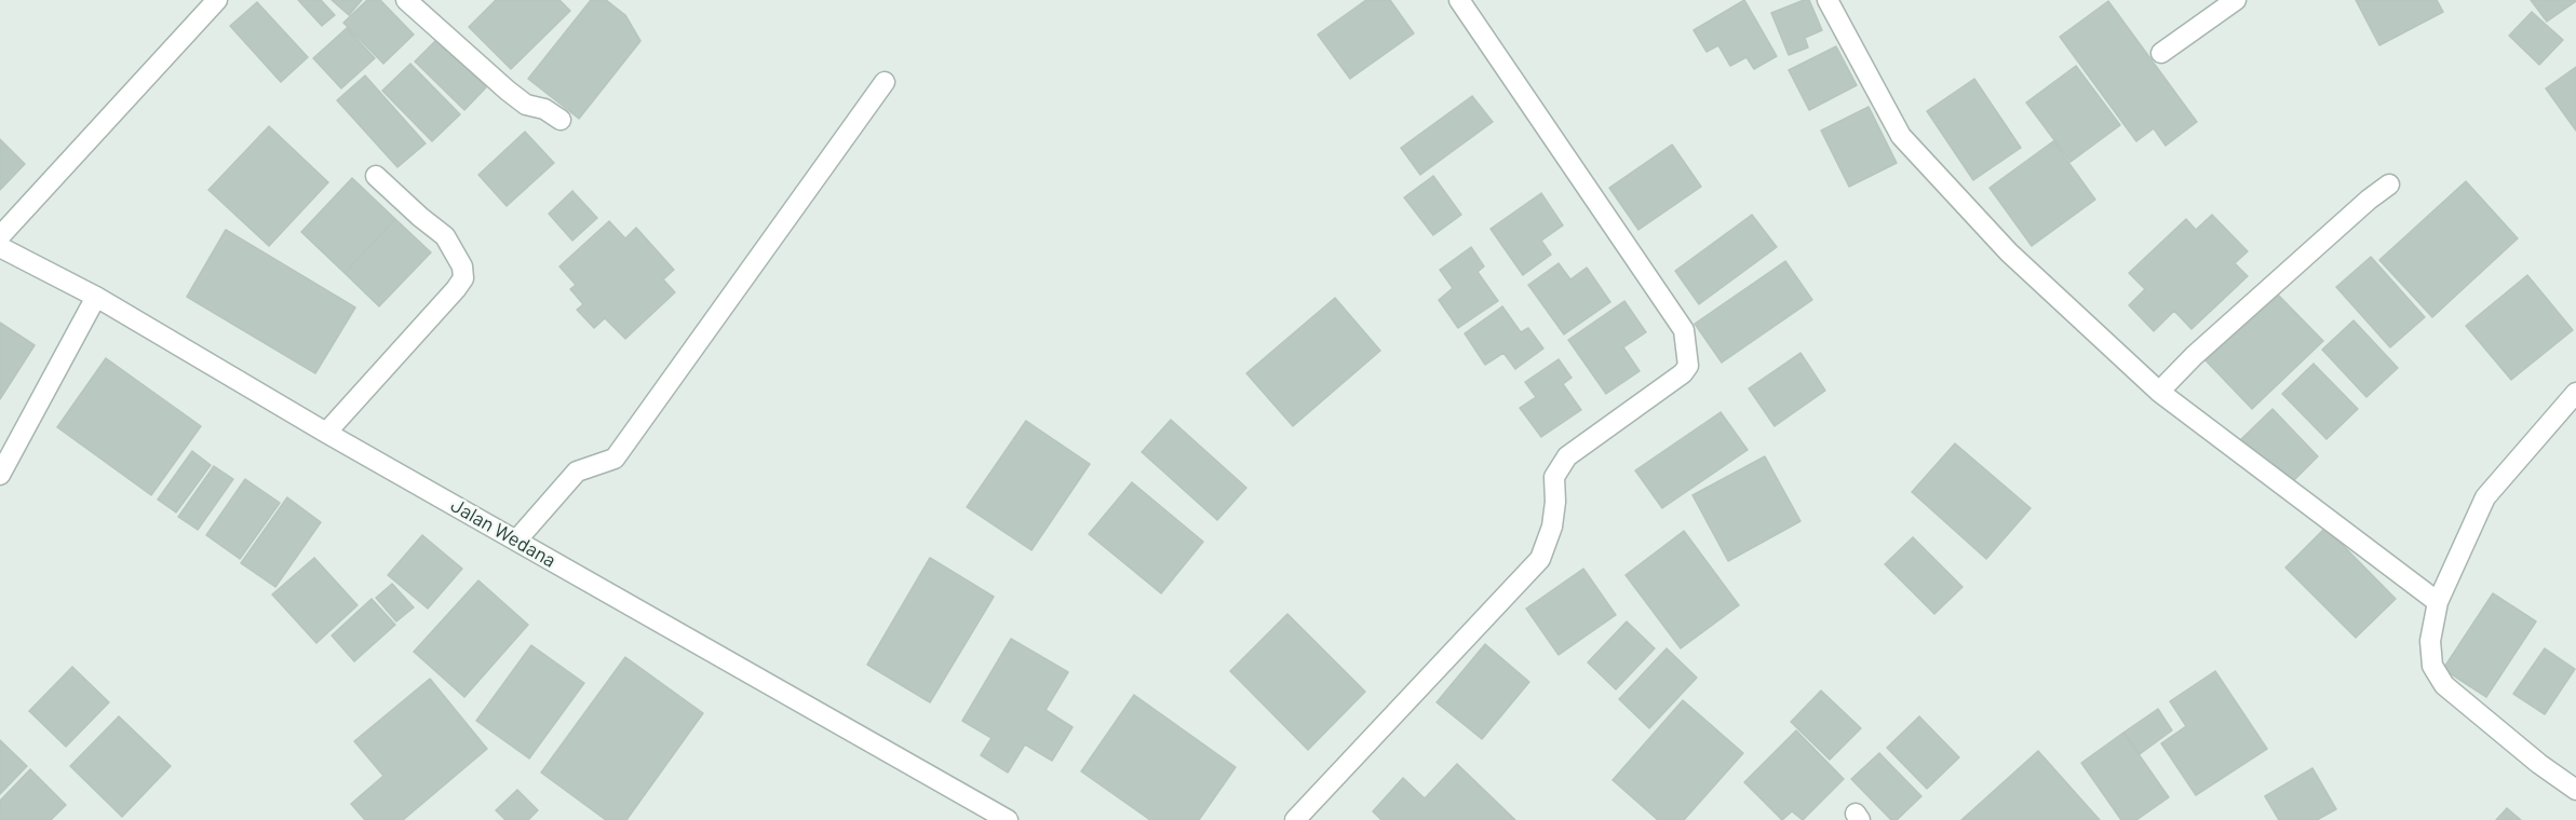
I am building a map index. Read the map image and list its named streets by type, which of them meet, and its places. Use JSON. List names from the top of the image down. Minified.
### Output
{"streets":{"street":["Jalan Wedana"]}}
